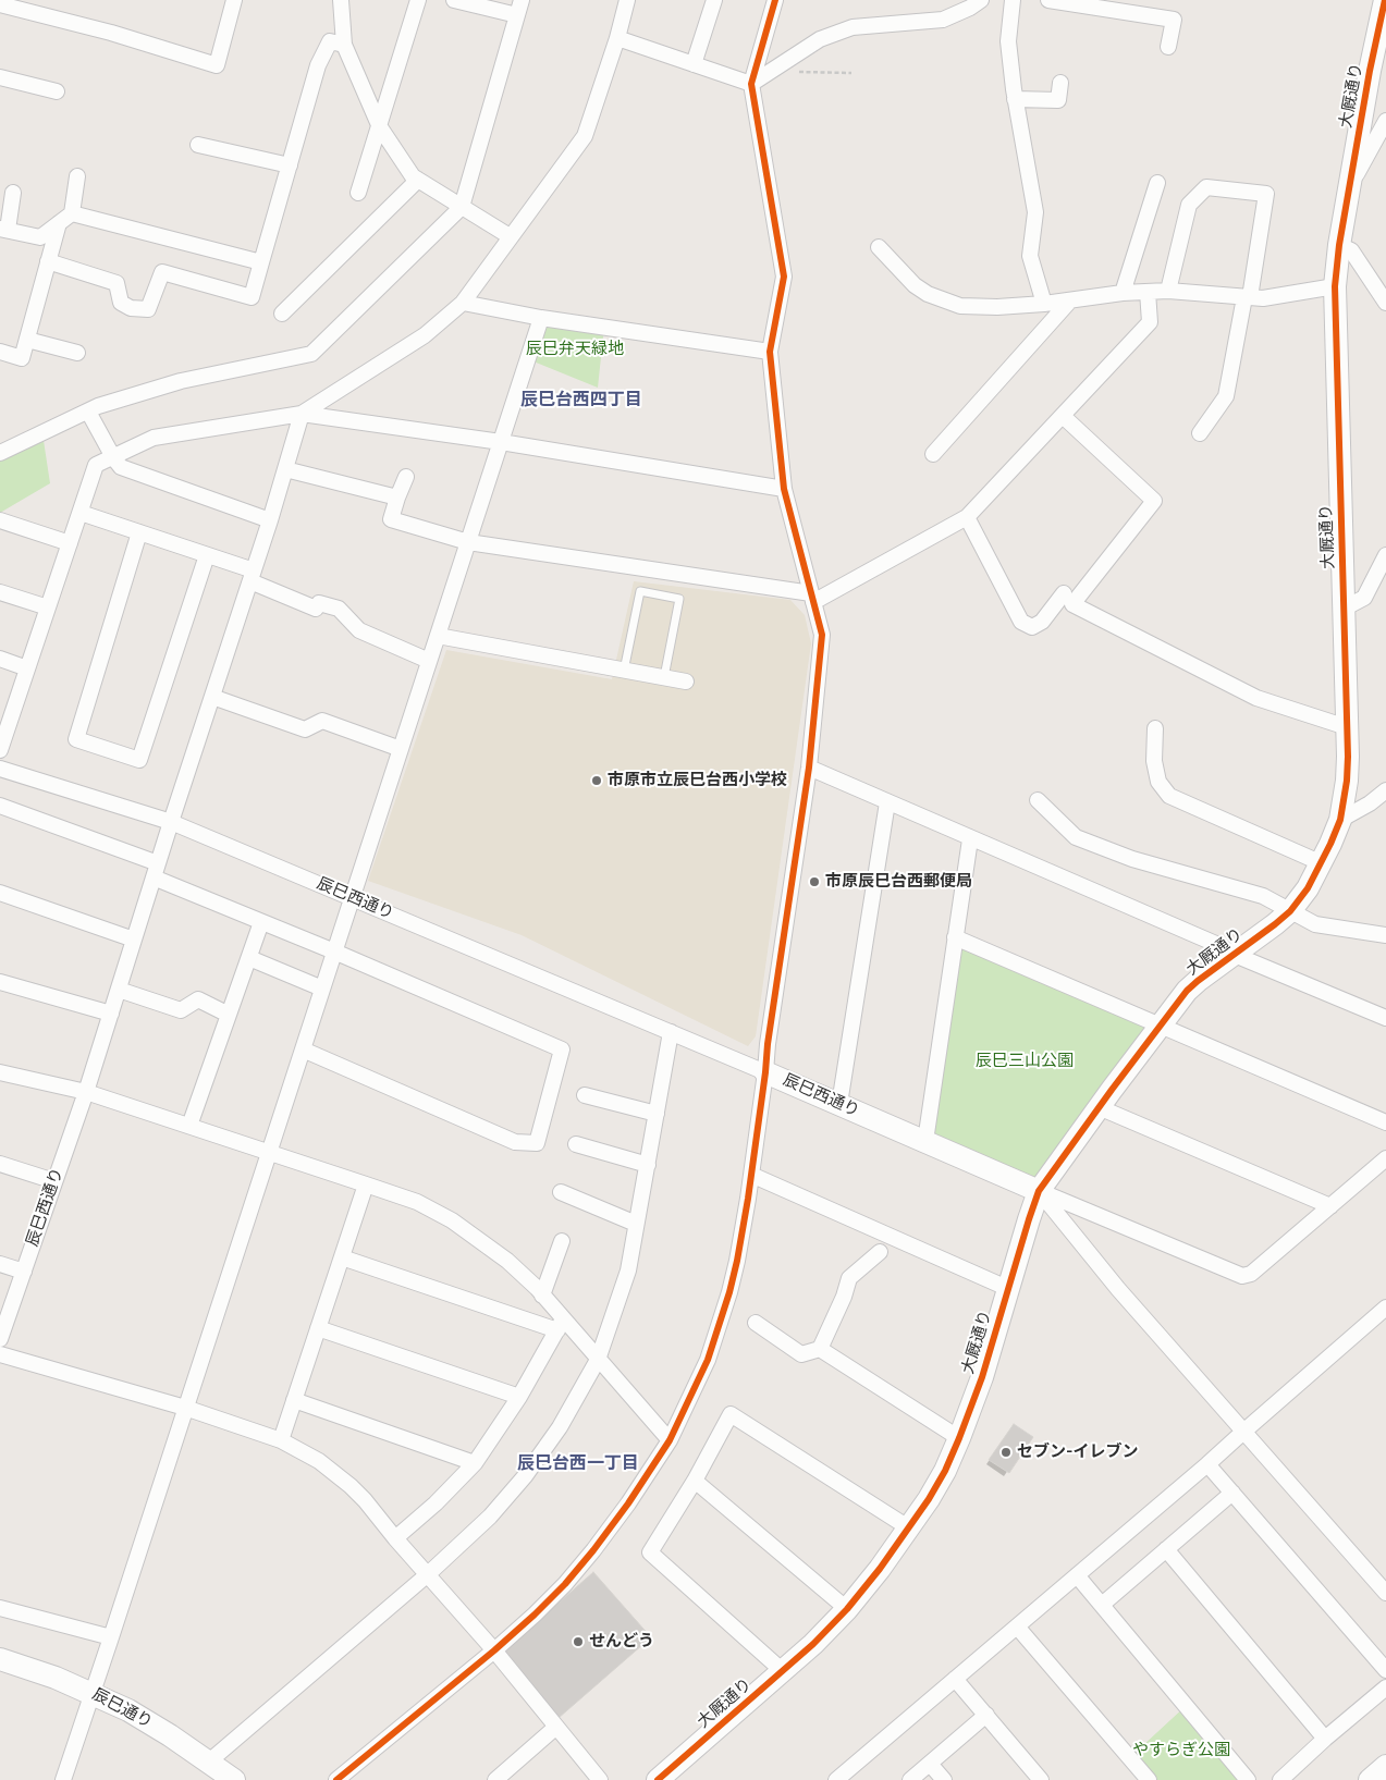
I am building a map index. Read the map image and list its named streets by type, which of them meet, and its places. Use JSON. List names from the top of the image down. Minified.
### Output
{"streets":{"street":["大厩通り","辰巳西通り","辰巳通り"]},"crossings":[["大厩通り","辰巳西通り"]],"districts":["辰巳台西四丁目","辰巳台西一丁目"],"parks":["辰巳弁天緑地","辰巳三山公園","やすらぎ公園"],"places":["市原市立辰巳台西小学校","市原辰巳台西郵便局","セブン-イレブン","せんどう"]}
